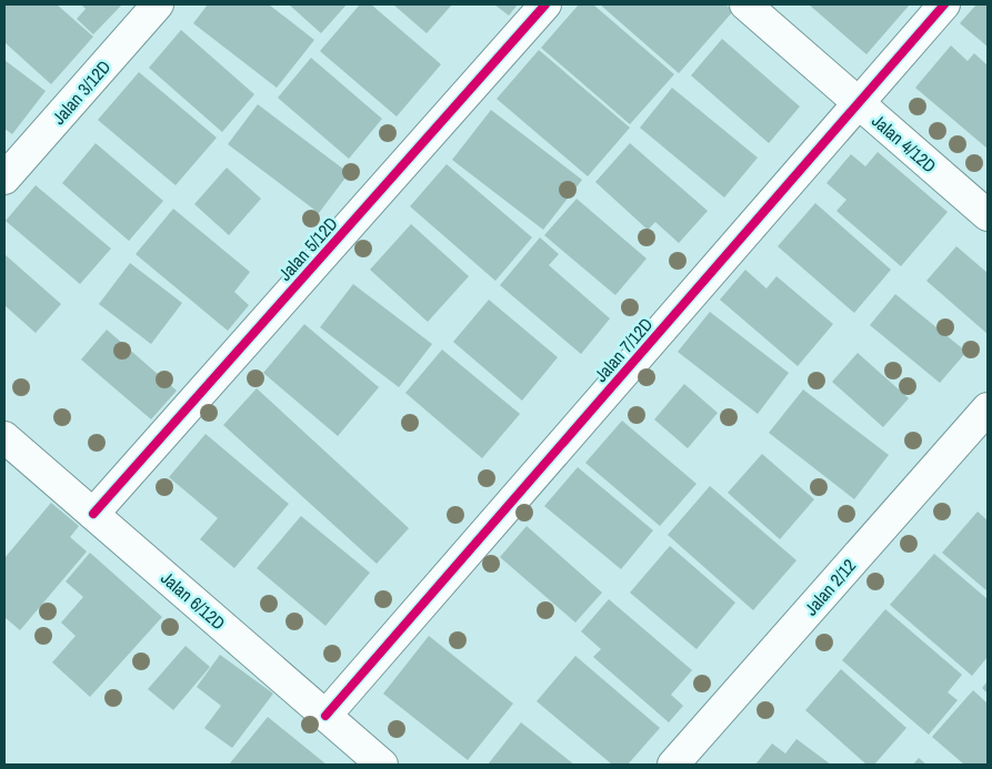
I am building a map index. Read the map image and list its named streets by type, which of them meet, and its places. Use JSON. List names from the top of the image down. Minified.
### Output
{"streets":{"street":["Jalan 3/12D","Jalan 4/12D","Jalan 5/12D","Jalan 7/12D","Jalan 2/12","Jalan 6/12D"]},"crossings":[["Jalan 4/12D","Jalan 7/12D"],["Jalan 5/12D","Jalan 6/12D"],["Jalan 7/12D","Jalan 6/12D"]]}
